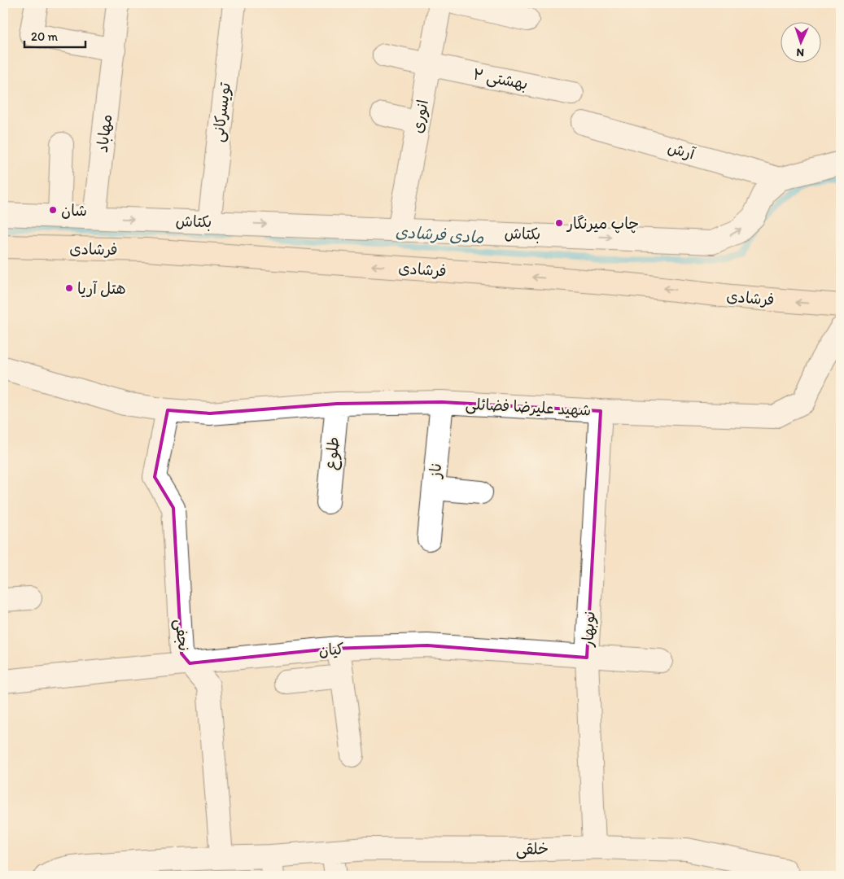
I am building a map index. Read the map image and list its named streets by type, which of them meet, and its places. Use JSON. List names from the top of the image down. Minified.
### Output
{"streets":{"main road":["فرشادی"],"street":["بهشتی ۲","تویسرکانی","انوری","مهاباد","آرش","بکتاش","شهید علیرضا فضائلی","طلوع","ناز","نوبهار","نجفی","کیان","خلقی"]},"crossings":[["بهشتی ۲","انوری"],["تویسرکانی","بکتاش"],["انوری","بکتاش"],["مهاباد","بکتاش"],["آرش","بکتاش"],["شهید علیرضا فضائلی","طلوع"],["شهید علیرضا فضائلی","ناز"],["شهید علیرضا فضائلی","نوبهار"],["شهید علیرضا فضائلی","نجفی"],["نوبهار","کیان"],["نوبهار","خلقی"],["نجفی","کیان"],["نجفی","خلقی"]],"one_way":["بکتاش","فرشادی"],"water":["مادی فرشادی"],"places":["شان","چاپ میرنگار","هتل آریا"],"scale_bar":"20 m","north":"bottom"}
